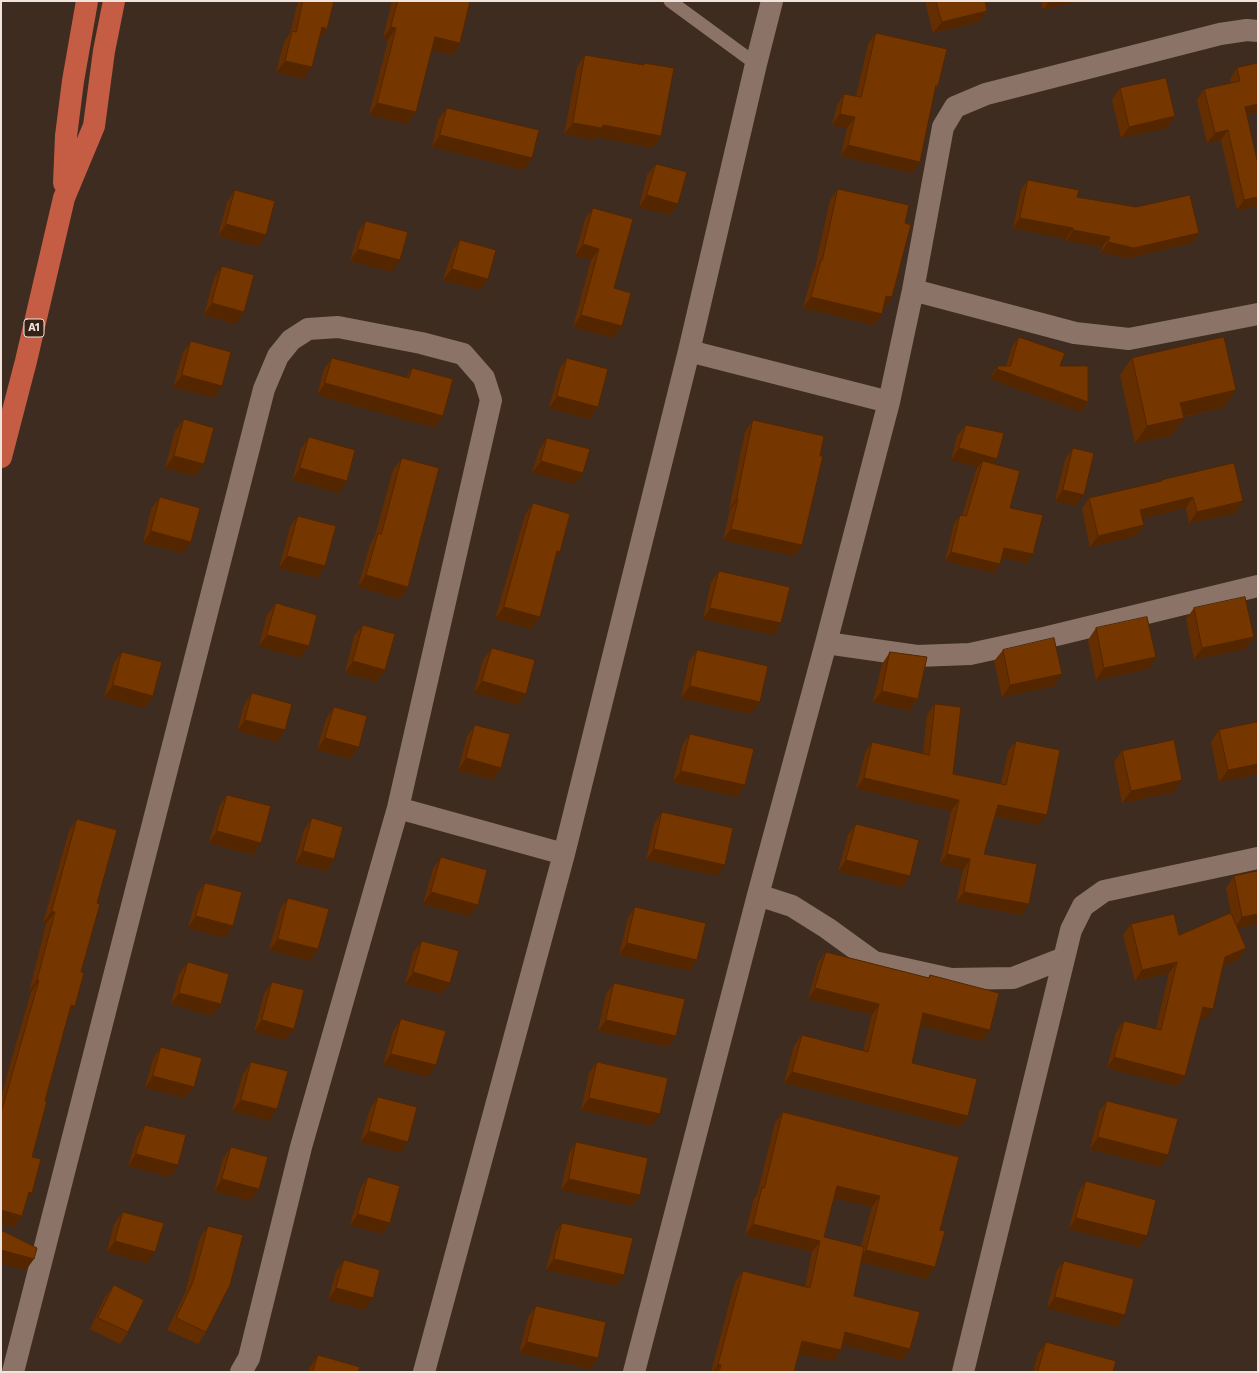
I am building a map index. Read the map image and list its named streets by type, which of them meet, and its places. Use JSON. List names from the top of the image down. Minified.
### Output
{"streets":{"highway":["A1"]}}
